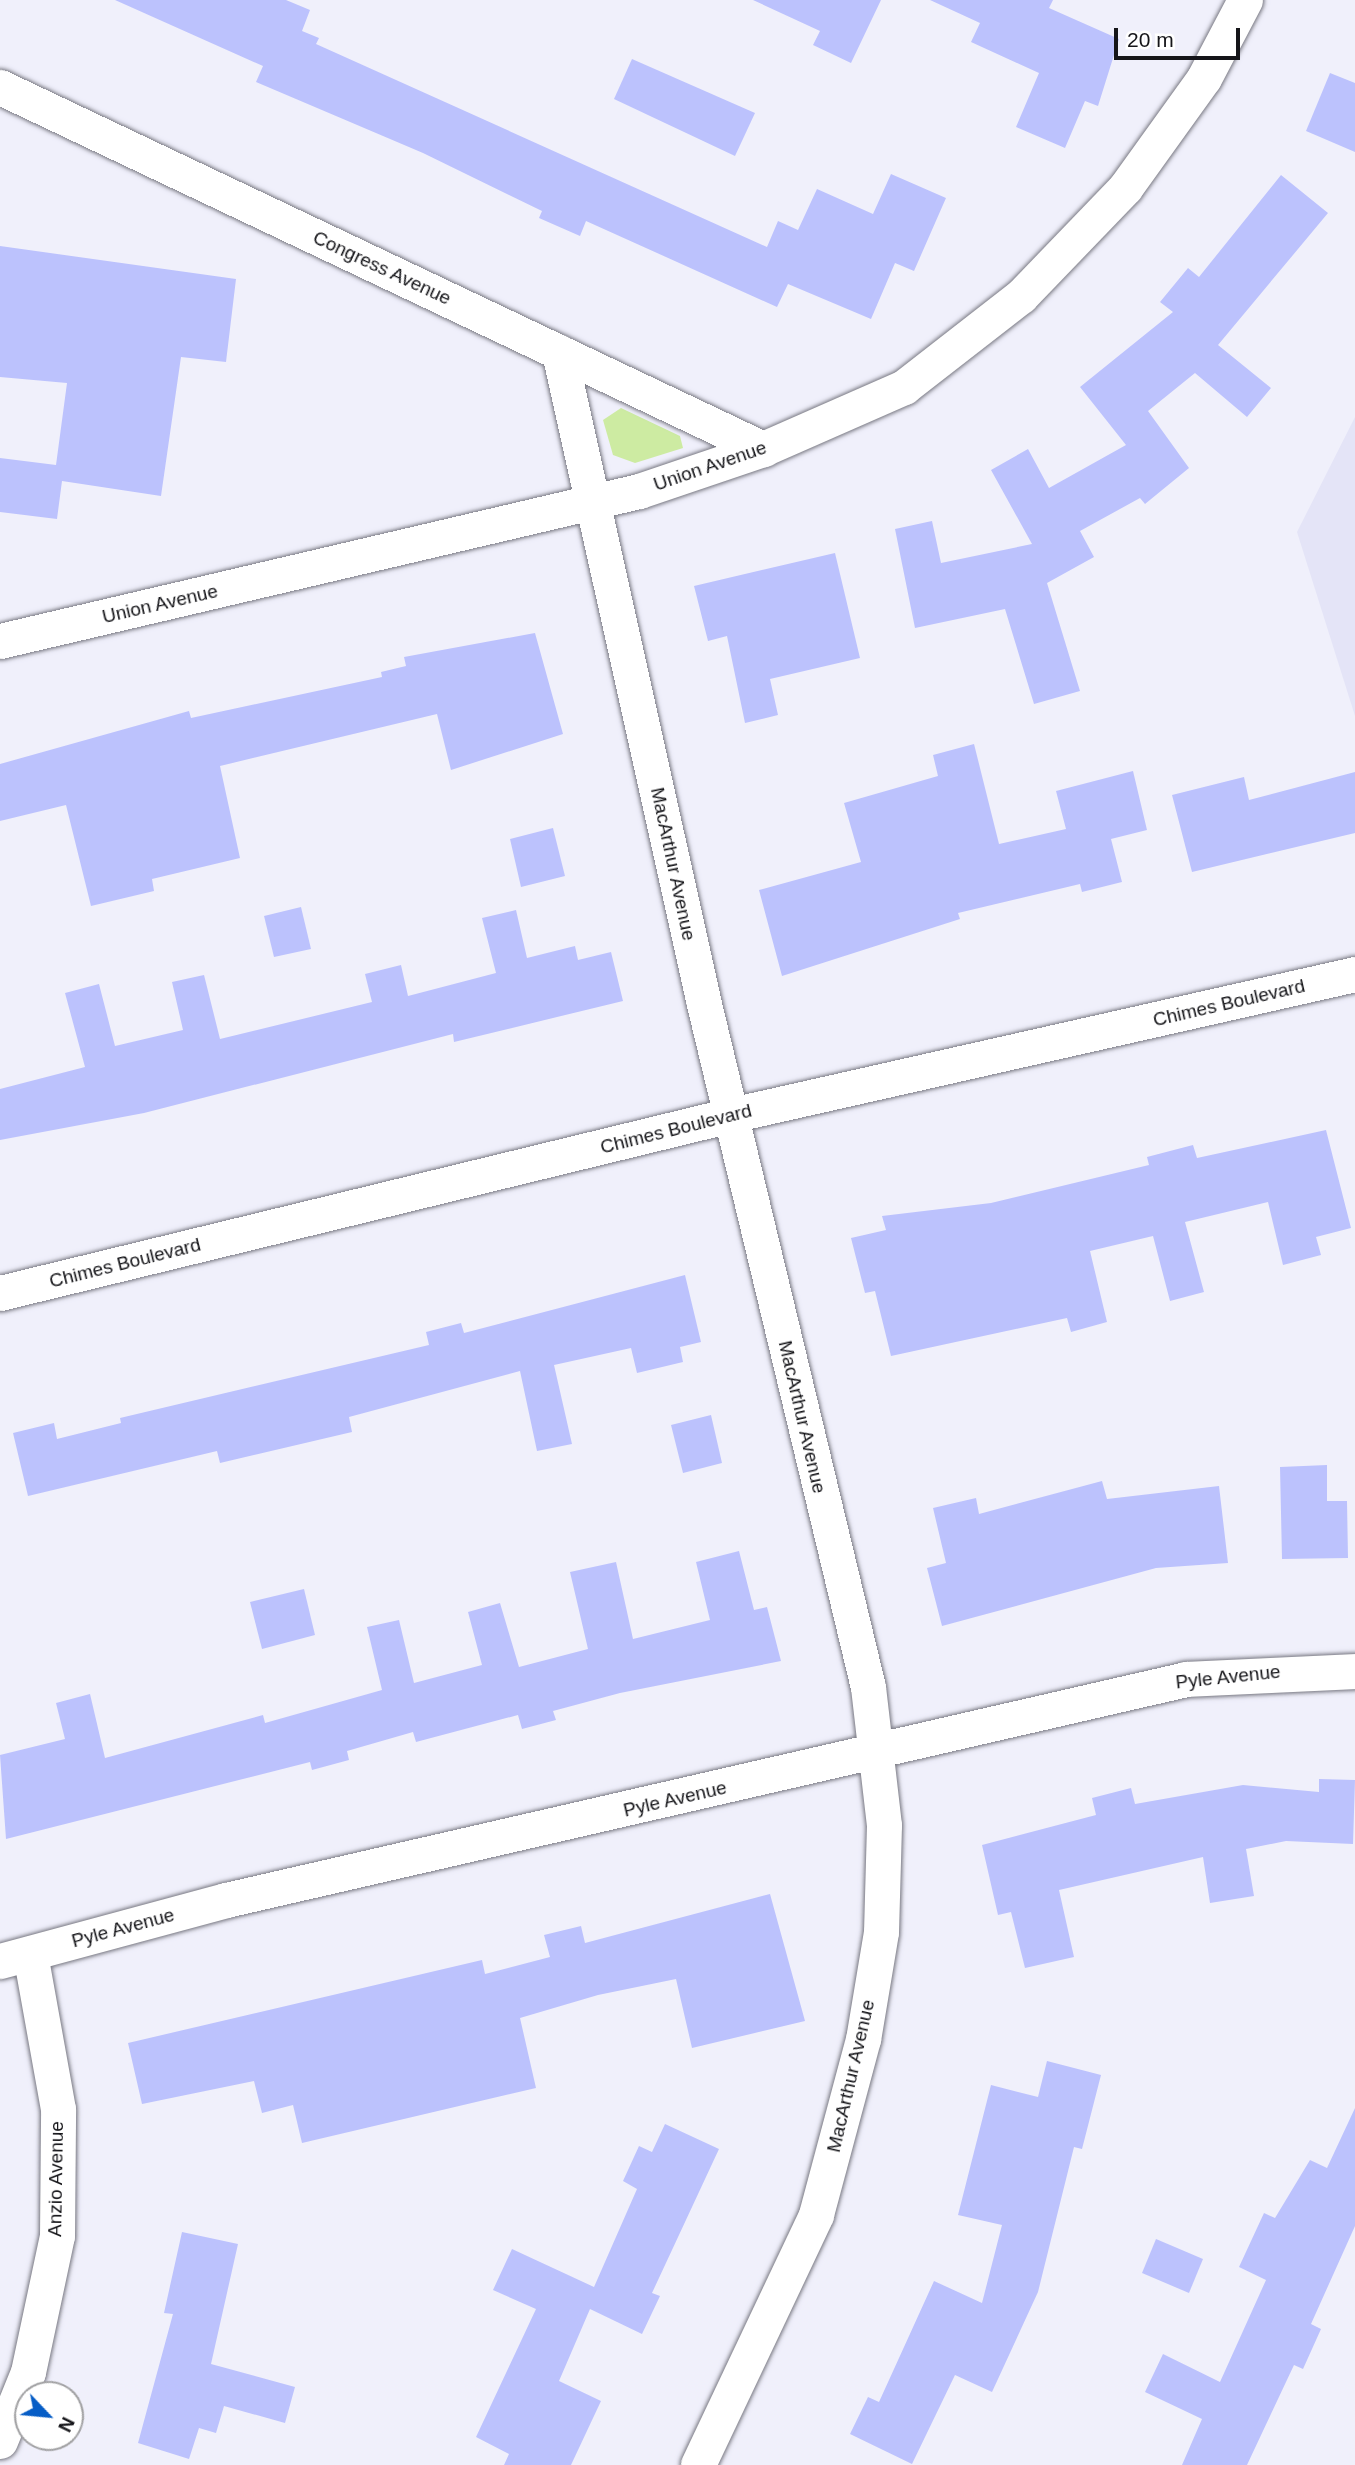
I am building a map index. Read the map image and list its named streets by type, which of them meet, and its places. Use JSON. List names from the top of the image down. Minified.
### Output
{"streets":{"street":["Congress Avenue","Union Avenue","MacArthur Avenue","Chimes Boulevard","Pyle Avenue","Anzio Avenue"]},"crossings":[["Congress Avenue","Union Avenue"],["Congress Avenue","MacArthur Avenue"],["Union Avenue","MacArthur Avenue"],["MacArthur Avenue","Chimes Boulevard"],["MacArthur Avenue","Pyle Avenue"],["Pyle Avenue","Anzio Avenue"]],"scale_bar":"20 m","north":"bottom right"}
